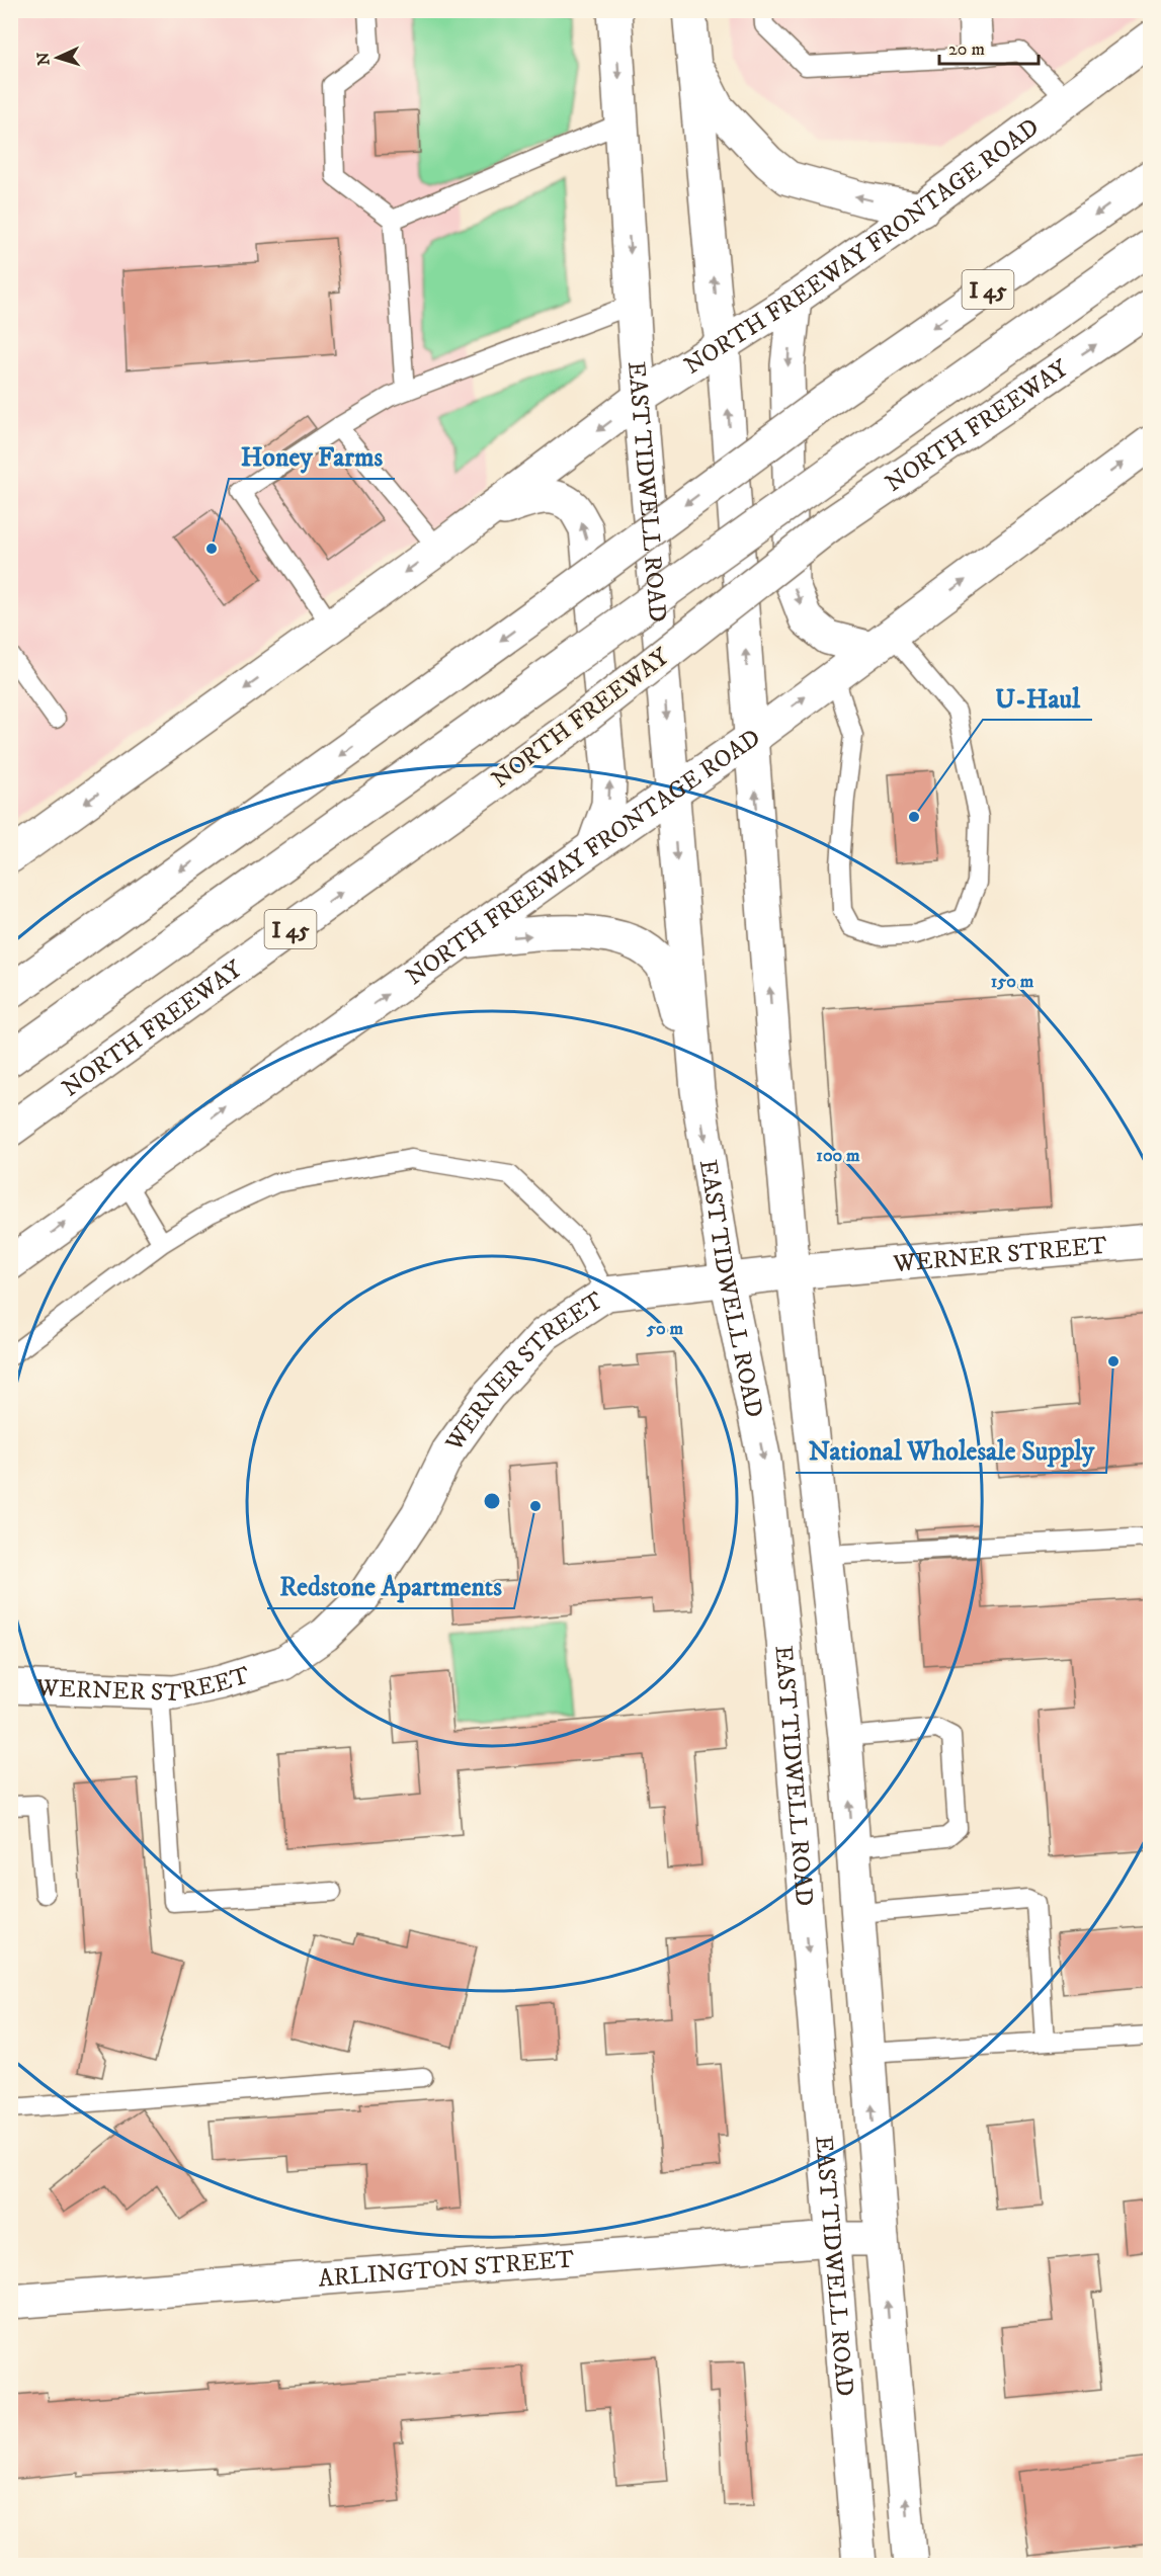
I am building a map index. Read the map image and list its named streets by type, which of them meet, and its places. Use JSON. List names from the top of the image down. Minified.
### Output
{"streets":{"main road":["NORTH FREEWAY FRONTAGE ROAD","I 45","NORTH FREEWAY","EAST TIDWELL ROAD","WERNER STREET","ARLINGTON STREET"]},"crossings":[["NORTH FREEWAY FRONTAGE ROAD","EAST TIDWELL ROAD"],["EAST TIDWELL ROAD","WERNER STREET"],["EAST TIDWELL ROAD","ARLINGTON STREET"]],"places":["Honey Farms","U-Haul","National Wholesale Supply","Redstone Apartments"],"scale_bar":"20 m","north":"left","rings":["150 m","100 m","50 m"]}
